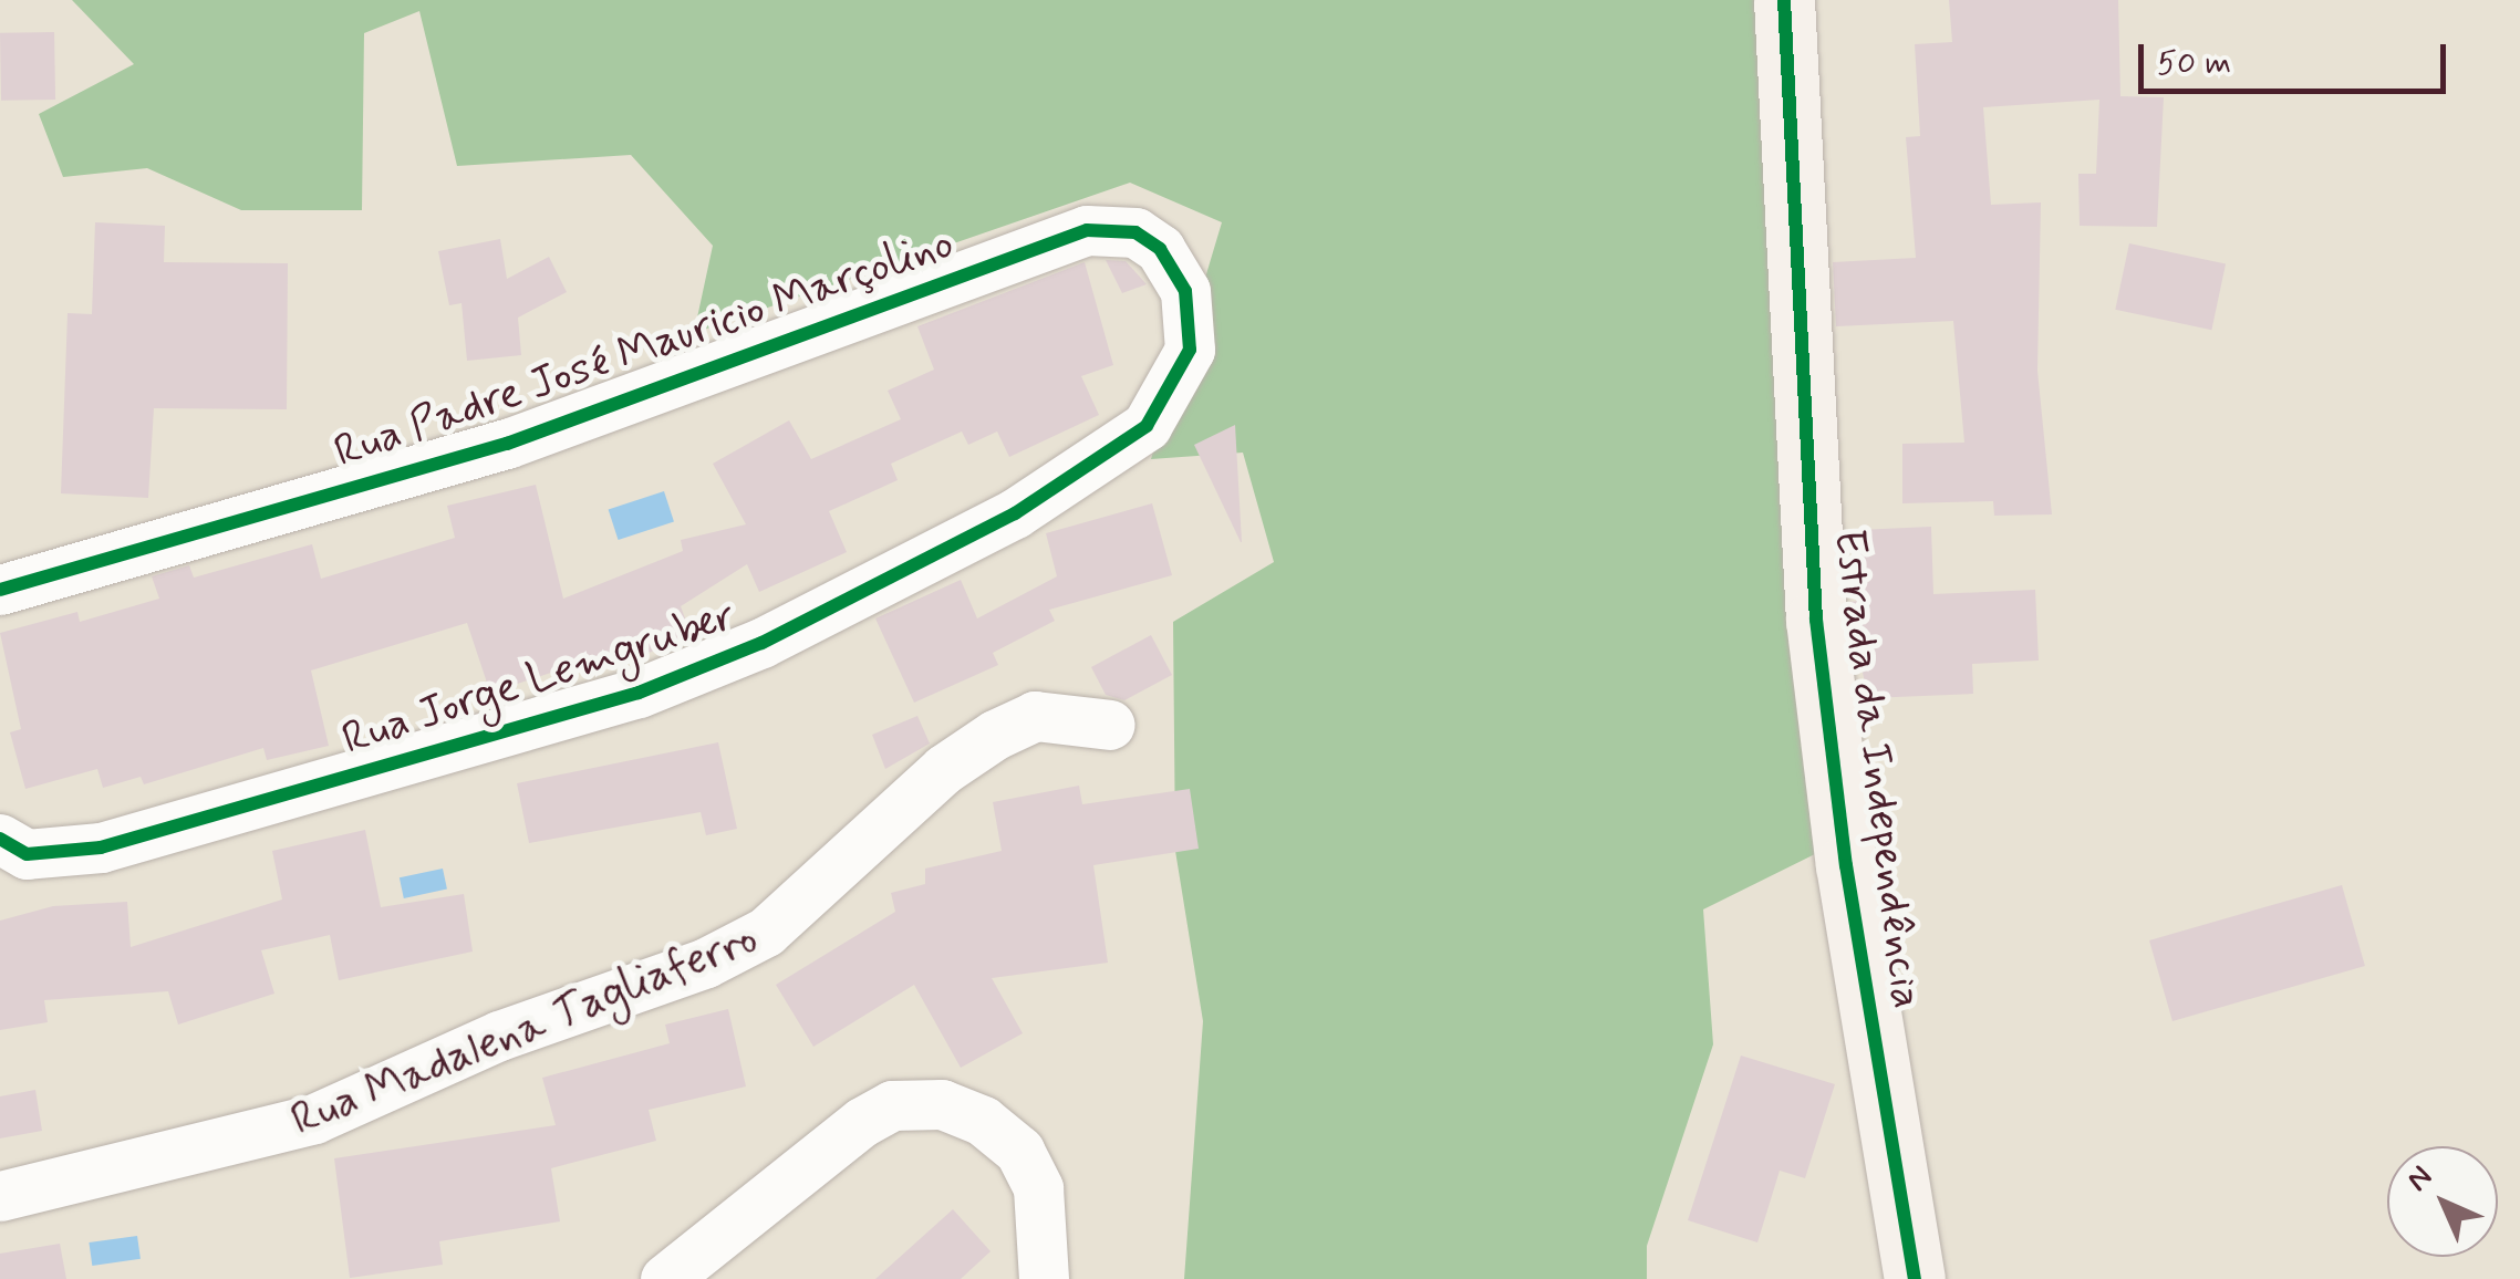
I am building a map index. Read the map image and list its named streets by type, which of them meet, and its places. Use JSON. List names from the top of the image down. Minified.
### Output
{"streets":{"street":["Rua Padre José Mauricio Marçolino","Rua Jorge Lemgruber","Estrada da Independência","Rua Madalena Tagliaferro"]},"crossings":[["Rua Padre José Mauricio Marçolino","Rua Jorge Lemgruber"]],"scale_bar":"50 m","north":"top left"}
